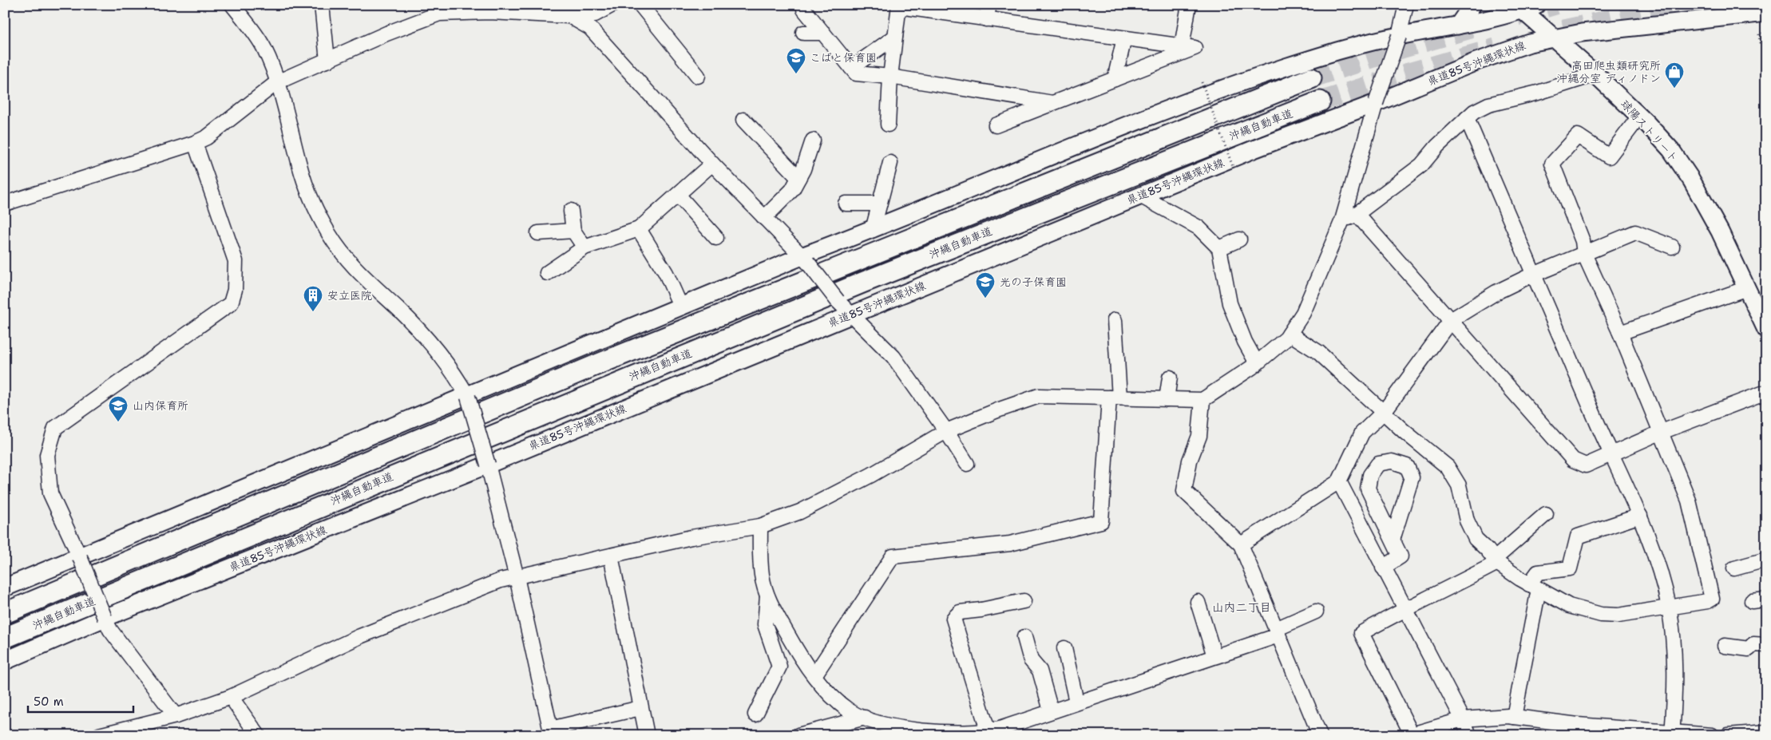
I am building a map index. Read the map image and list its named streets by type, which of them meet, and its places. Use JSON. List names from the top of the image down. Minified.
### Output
{"streets":{"highway":["沖縄自動車道"],"main road":["県道85号沖縄環状線","球陽ストリート"]},"crossings":[["県道85号沖縄環状線","球陽ストリート"]],"districts":["山内二丁目"],"places":{"school or university":["こばと保育園","光の子保育園","山内保育所"],"shop":["高田爬虫類研究所 沖縄分室 ディノドン"],"building":["安立医院"]},"scale_bar":"50 m"}
